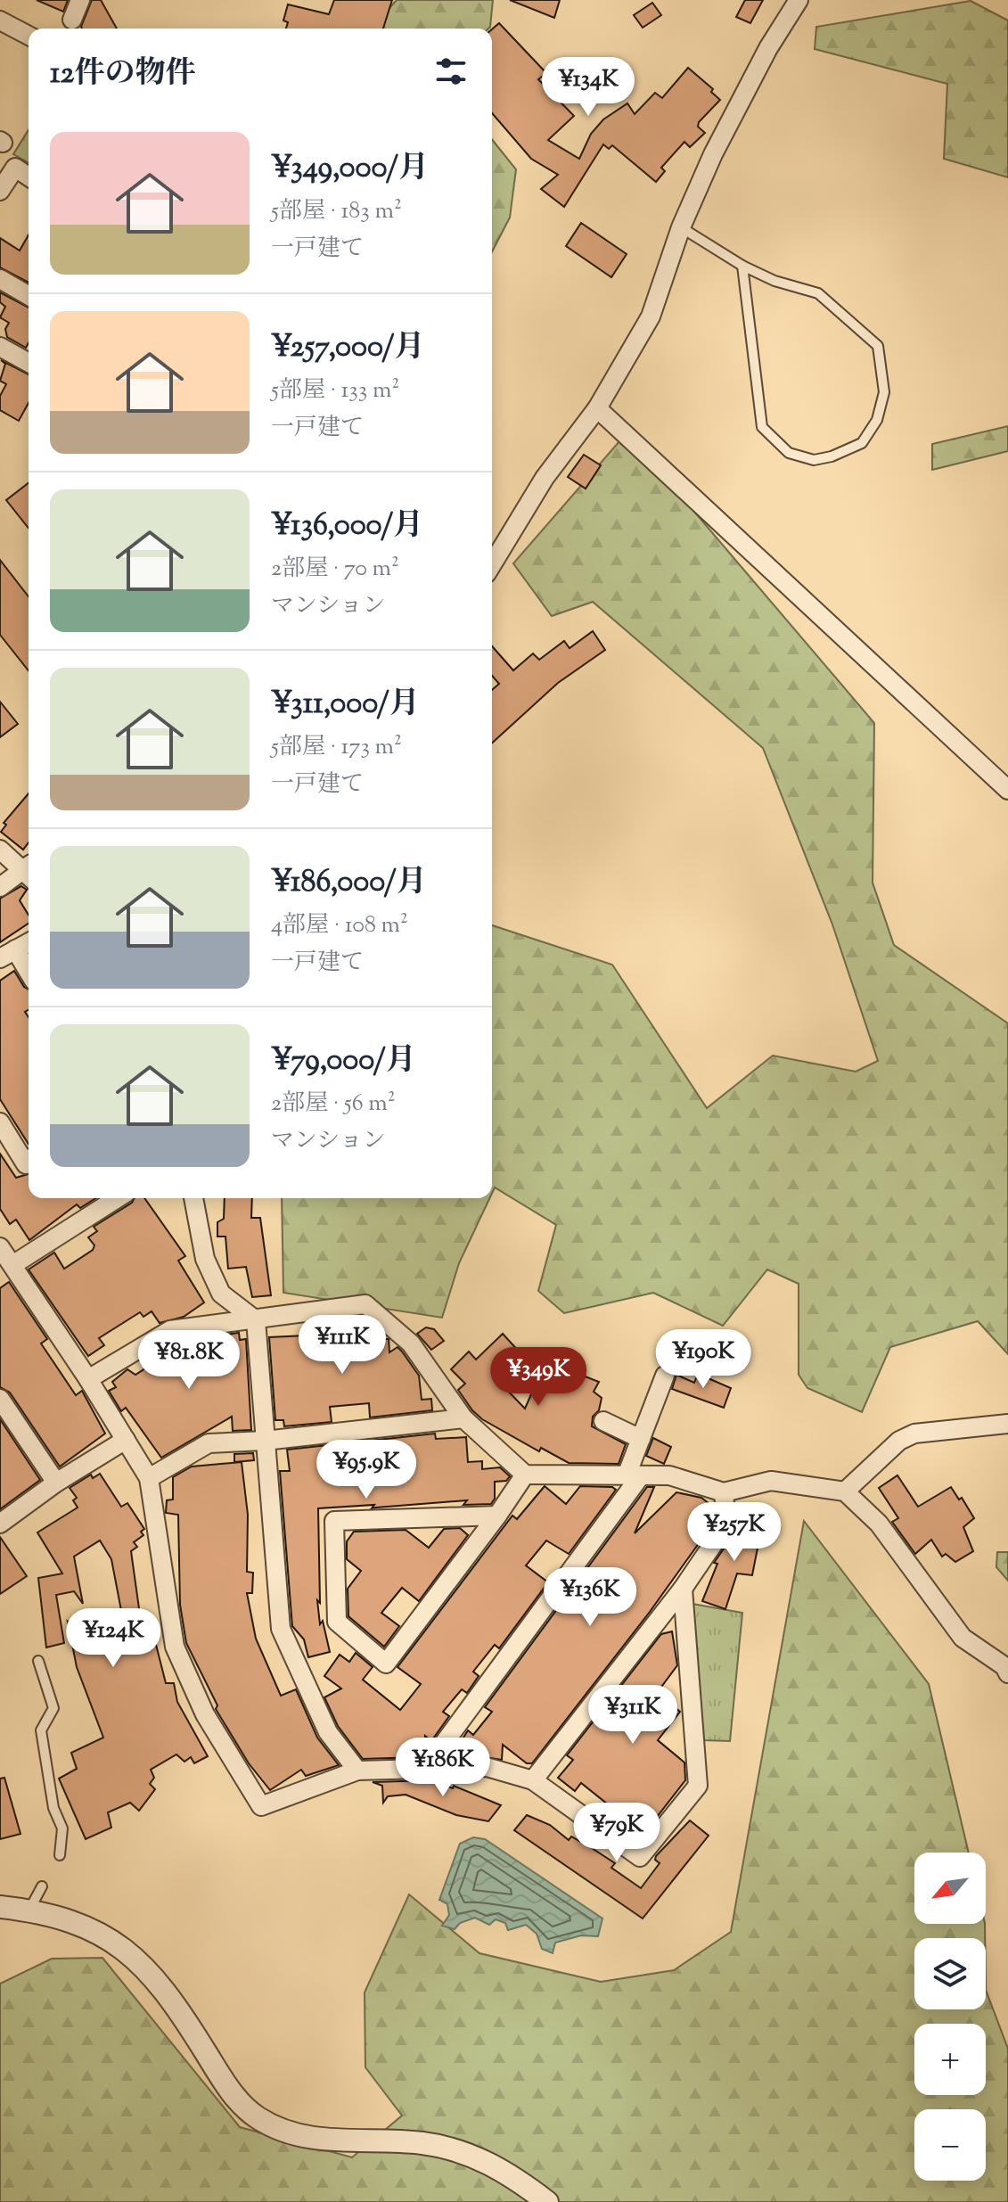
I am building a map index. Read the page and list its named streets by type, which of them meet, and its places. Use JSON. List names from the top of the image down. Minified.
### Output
{"north":"bottom left","page":{"heading":"12件の物件","price":["¥134K","¥111K","¥190K","¥81.8K","¥349K","¥95.9K","¥257K","¥136K","¥124K","¥311K","¥186K","¥79K"],"list":[{"name":"¥349,000/月","note":"5部屋 · 183 m² · 一戸建て"},{"name":"¥257,000/月","note":"5部屋 · 133 m² · 一戸建て"},{"name":"¥136,000/月","note":"2部屋 · 70 m² · マンション"},{"name":"¥311,000/月","note":"5部屋 · 173 m² · 一戸建て"},{"name":"¥186,000/月","note":"4部屋 · 108 m² · 一戸建て"},{"name":"¥79,000/月","note":"2部屋 · 56 m² · マンション"}],"map_buttons":["+","−"]}}
